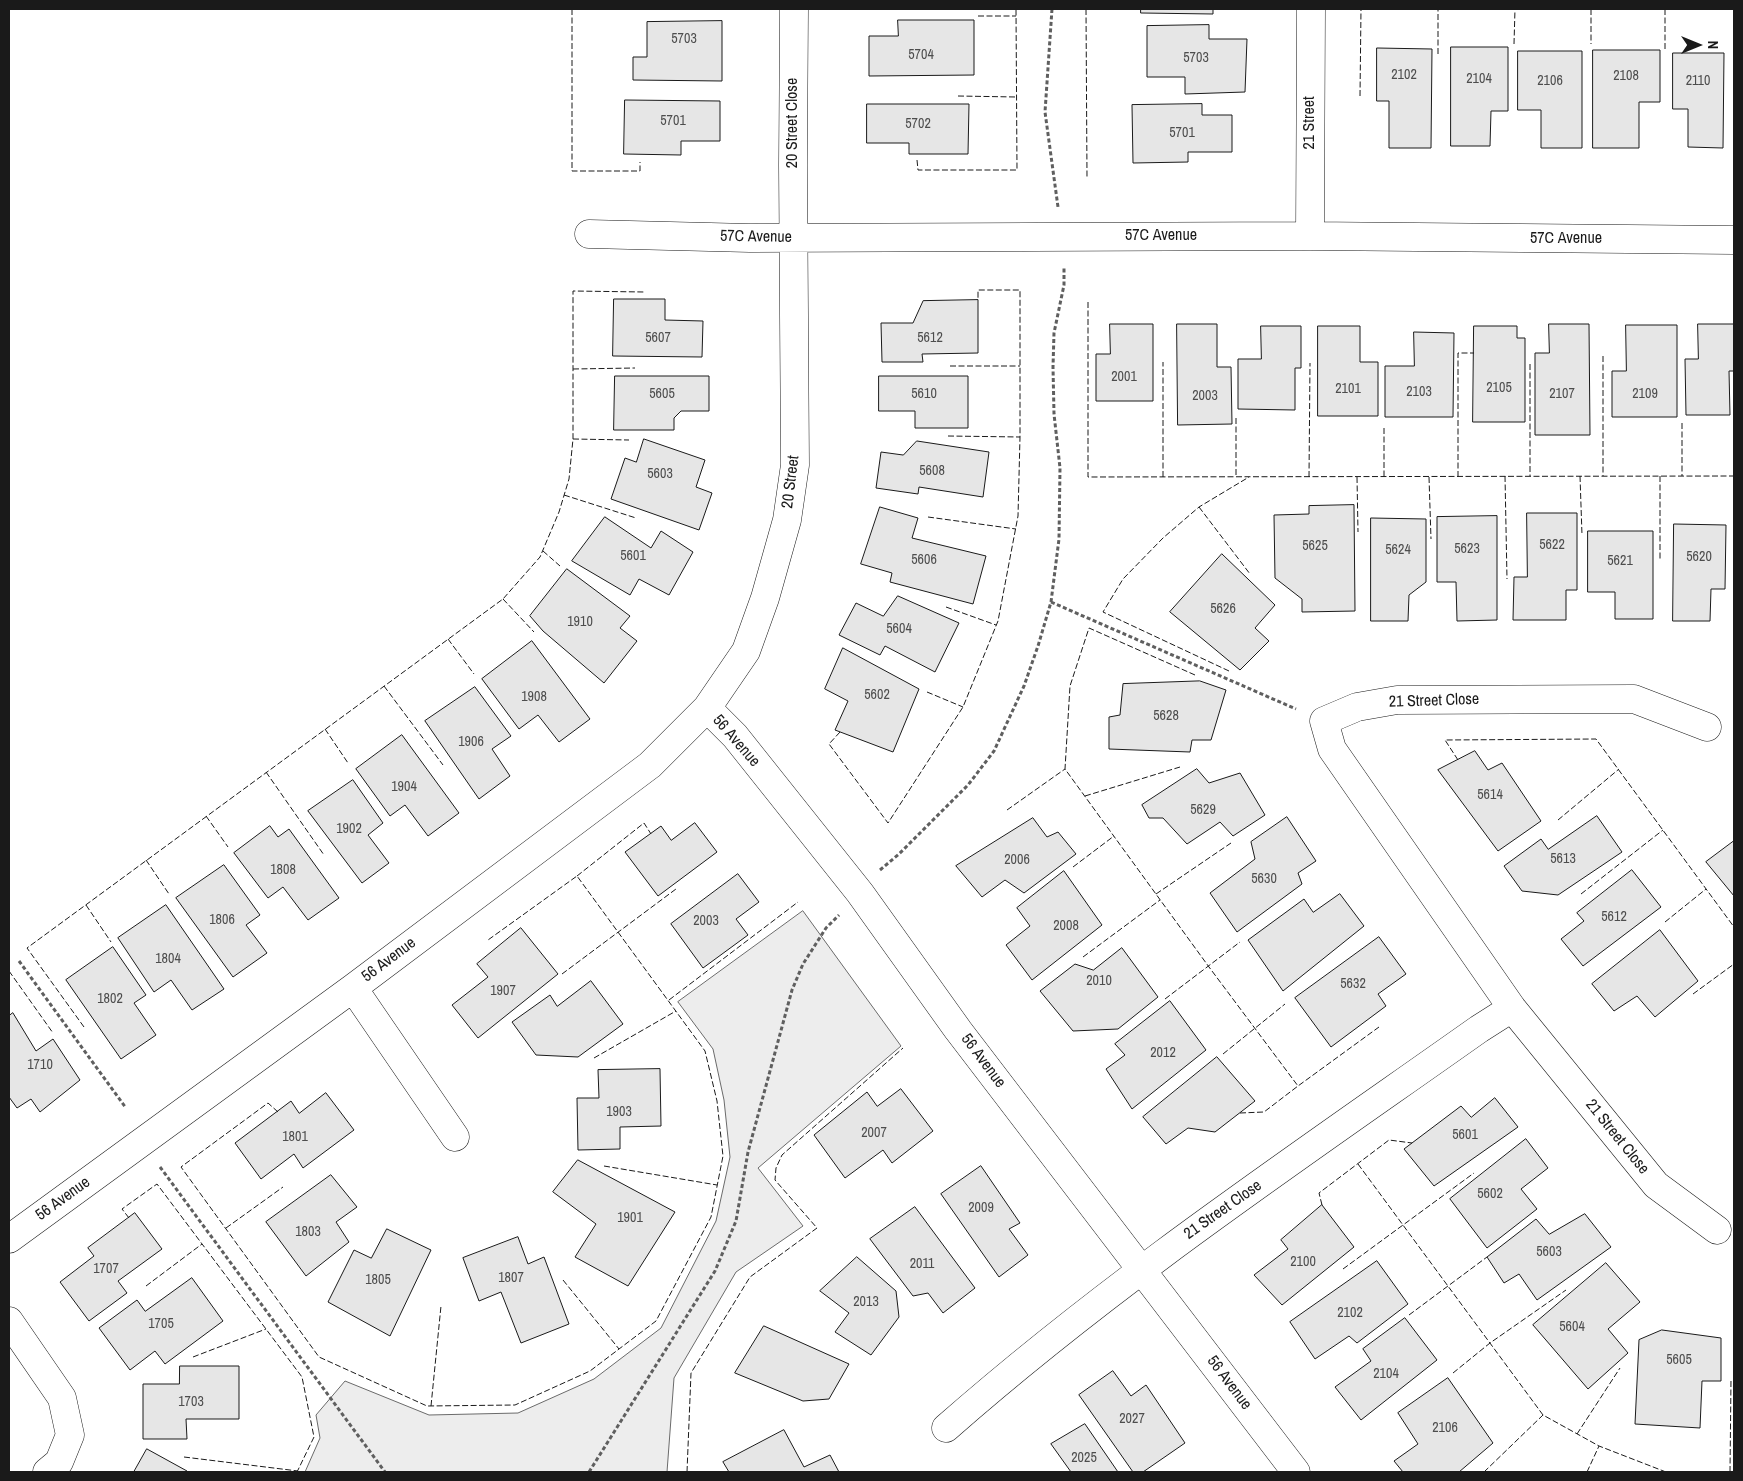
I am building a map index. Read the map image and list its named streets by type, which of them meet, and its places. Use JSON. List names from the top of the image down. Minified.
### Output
{"streets":{"street":["20 Street Close","21 Street","57C Avenue","20 Street","21 Street Close","56 Avenue"]},"crossings":[["20 Street Close","57C Avenue"],["20 Street Close","20 Street"],["21 Street","57C Avenue"],["57C Avenue","20 Street"],["20 Street","56 Avenue"],["21 Street Close","56 Avenue"]],"house_numbers":["5703","5704","5703","2102","2108","2104","2106","2110","5701","5702","5701","5607","5612","2001","2105","2101","2103","5605","5610","2107","2109","2003","5608","5603","5622","5625","5623","5624","5601","5620","5606","5621","5626","1910","5604","5602","1908","5628","1906","1904","5614","5629","1902","5613","2006","1808","5630","5612","1806","2003","2008","1804","2010","5632","1907","1802","2012","1710","1903","2007","5601","1801","5602","2009","1901","1803","5603","2100","2011","1707","1807","1805","2013","2102","1705","5604","5605","2104","1703","2027","2106","2025"],"north":"right"}
